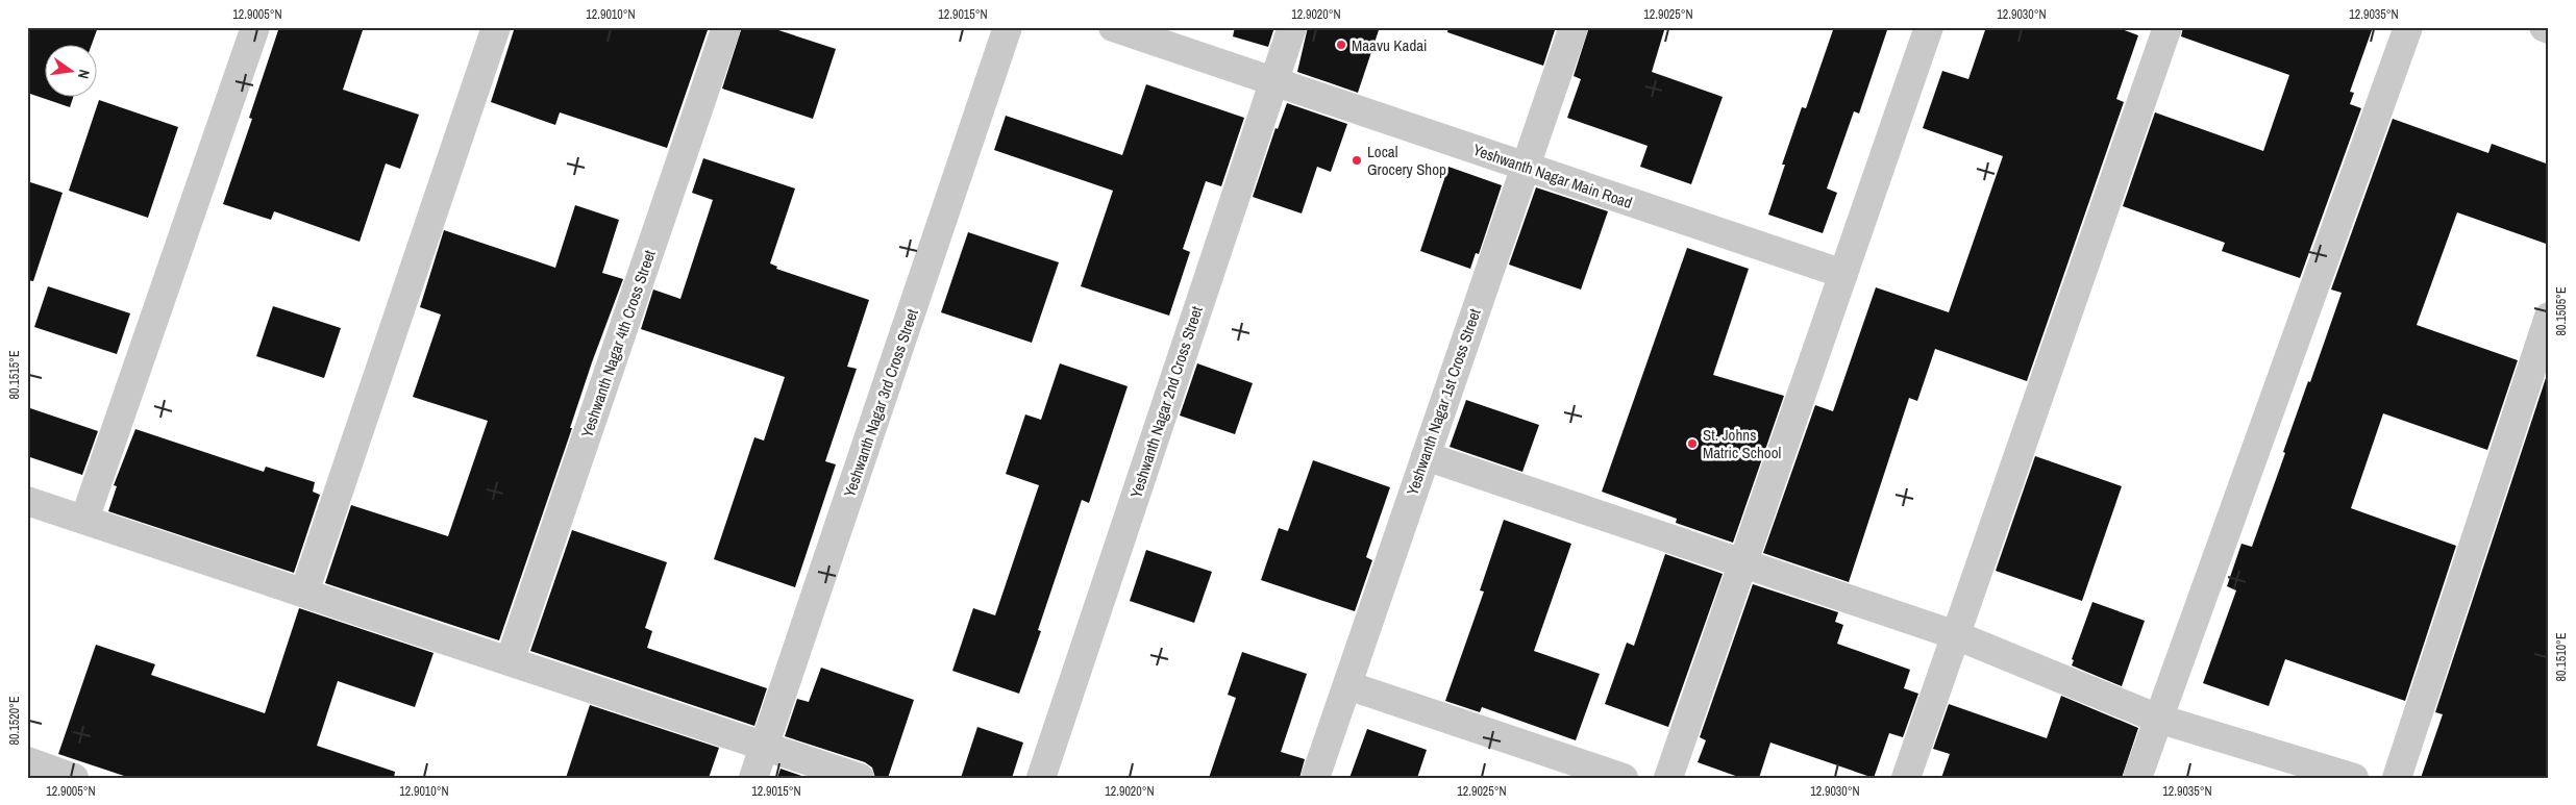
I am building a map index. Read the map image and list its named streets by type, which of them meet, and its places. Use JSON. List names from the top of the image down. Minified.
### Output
{"streets":{"street":["Yeshwanth Nagar Main Road","Yeshwanth Nagar 4th Cross Street","Yeshwanth Nagar 2nd Cross Street","Yeshwanth Nagar 1st Cross Street","Yeshwanth Nagar 3rd Cross Street"]},"crossings":[["Yeshwanth Nagar Main Road","Yeshwanth Nagar 2nd Cross Street"],["Yeshwanth Nagar Main Road","Yeshwanth Nagar 1st Cross Street"]],"places":["Maavu Kadai","Local Grocery Shop","St. Johns Matric School"],"north":"right","coordinates":["12.9005°N","12.9010°N","12.9015°N","12.9020°N","12.9025°N","12.9030°N","12.9035°N","80.1505°E","80.1515°E","80.1510°E","80.1520°E"]}
